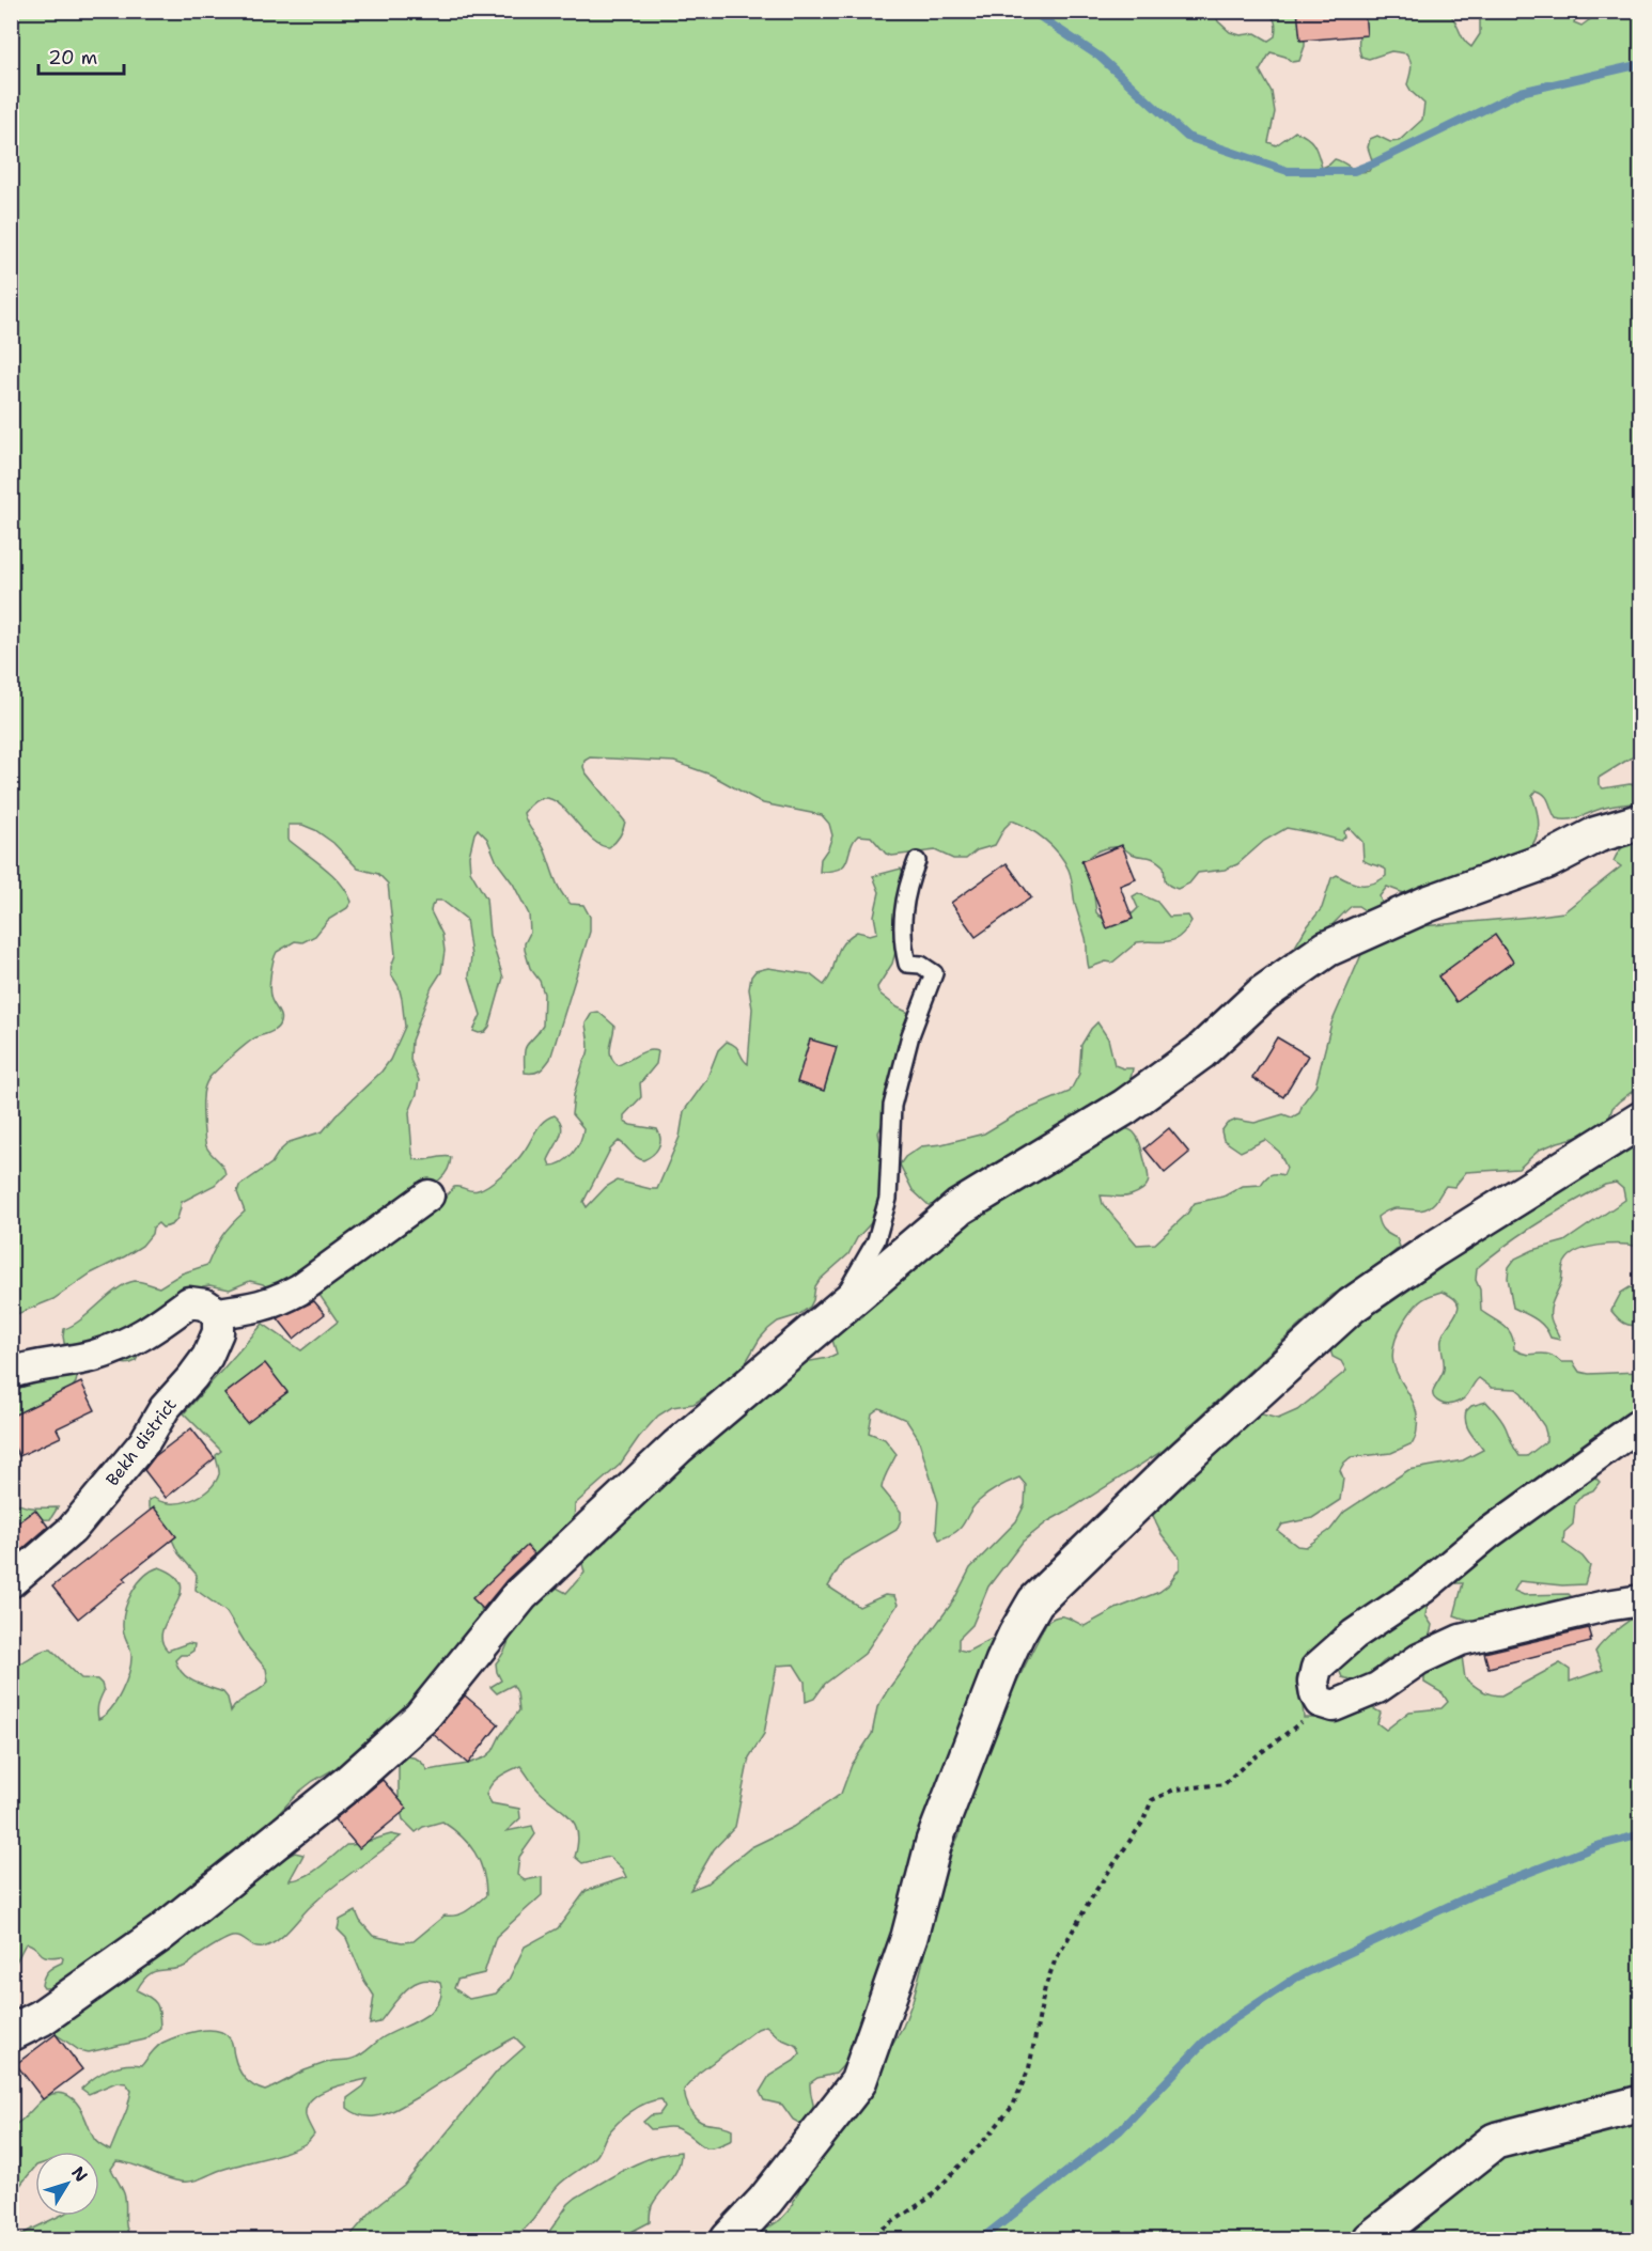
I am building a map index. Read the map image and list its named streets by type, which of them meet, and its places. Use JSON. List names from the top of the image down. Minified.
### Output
{"streets":{"street":["Bekh district"]},"scale_bar":"20 m","north":"top right"}
